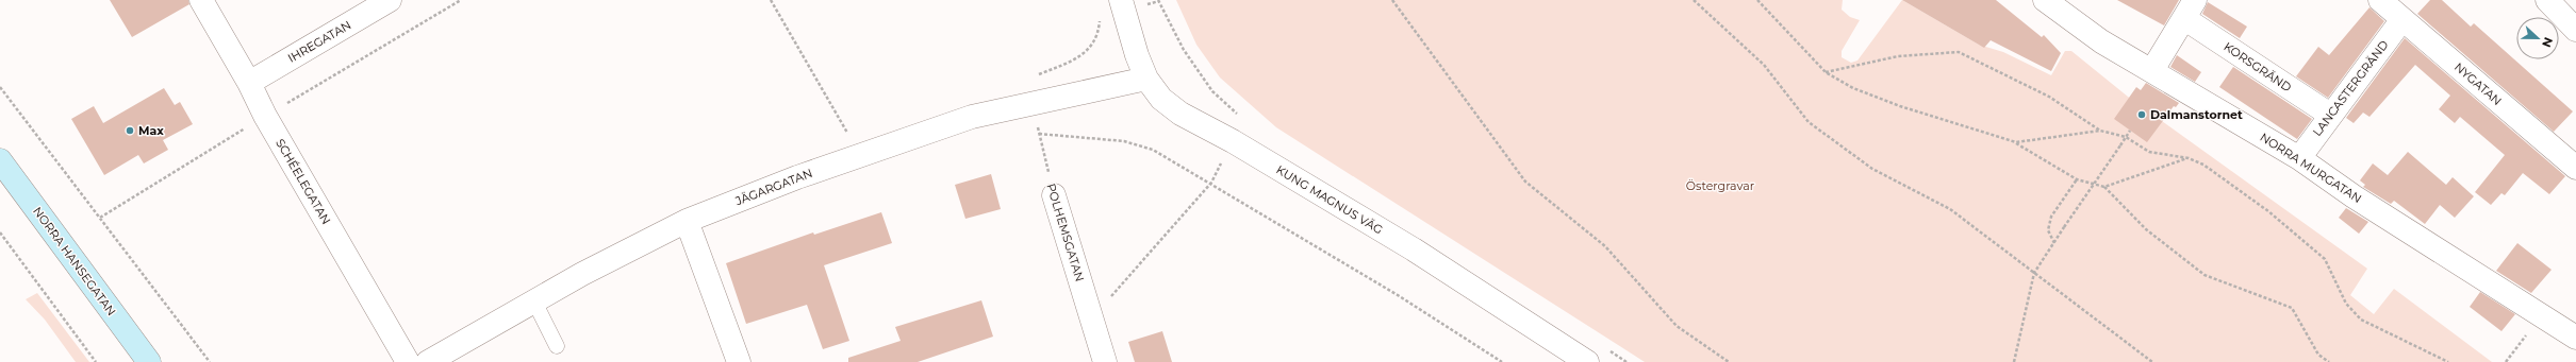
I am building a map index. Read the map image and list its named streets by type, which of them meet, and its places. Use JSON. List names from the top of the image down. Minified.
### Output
{"streets":{"main road":["NORRA HANSEGATAN"],"street":["IHREGATAN","KORSGRÄND","NYGATAN","LANCASTERGRÄND","NORRA MURGATAN","SCHÉELEGATAN","JÄGARGATAN","KUNG MAGNUS VÄG","POLHEMSGATAN"]},"crossings":[["IHREGATAN","SCHÉELEGATAN"],["KORSGRÄND","LANCASTERGRÄND"],["NYGATAN","LANCASTERGRÄND"],["LANCASTERGRÄND","NORRA MURGATAN"],["JÄGARGATAN","KUNG MAGNUS VÄG"],["JÄGARGATAN","POLHEMSGATAN"]],"parks":["Östergravar"],"places":["Dalmanstornet","Max"],"north":"right"}
